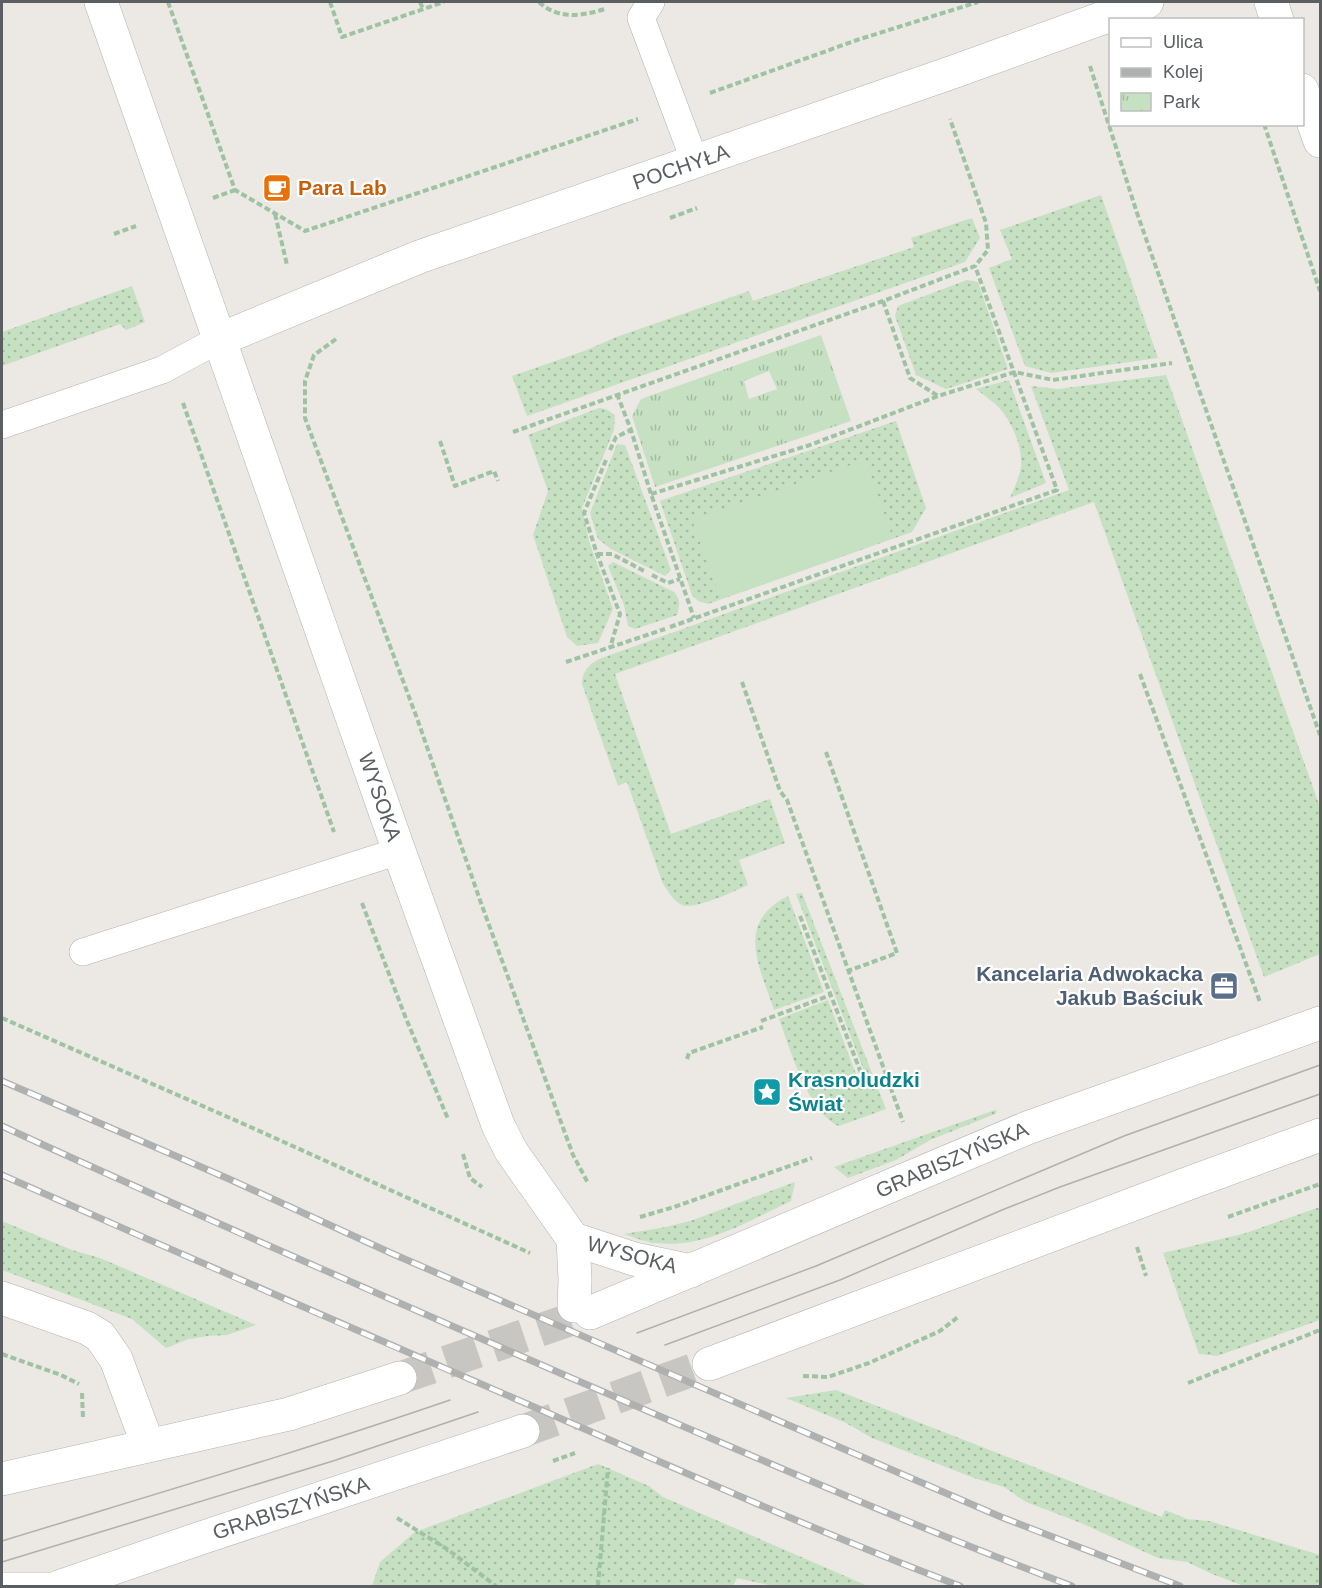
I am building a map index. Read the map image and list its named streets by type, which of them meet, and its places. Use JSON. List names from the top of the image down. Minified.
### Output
{"streets":{"street":["POCHYŁA","WYSOKA","GRABISZYŃSKA"]},"crossings":[["POCHYŁA","WYSOKA"],["WYSOKA","GRABISZYŃSKA"]],"places":{"cafe":["Para Lab"],"office":["Kancelaria Adwokacka Jakub Baściuk"],"place":["Krasnoludzki Świat"]},"legend":["Ulica","Kolej","Park"]}
